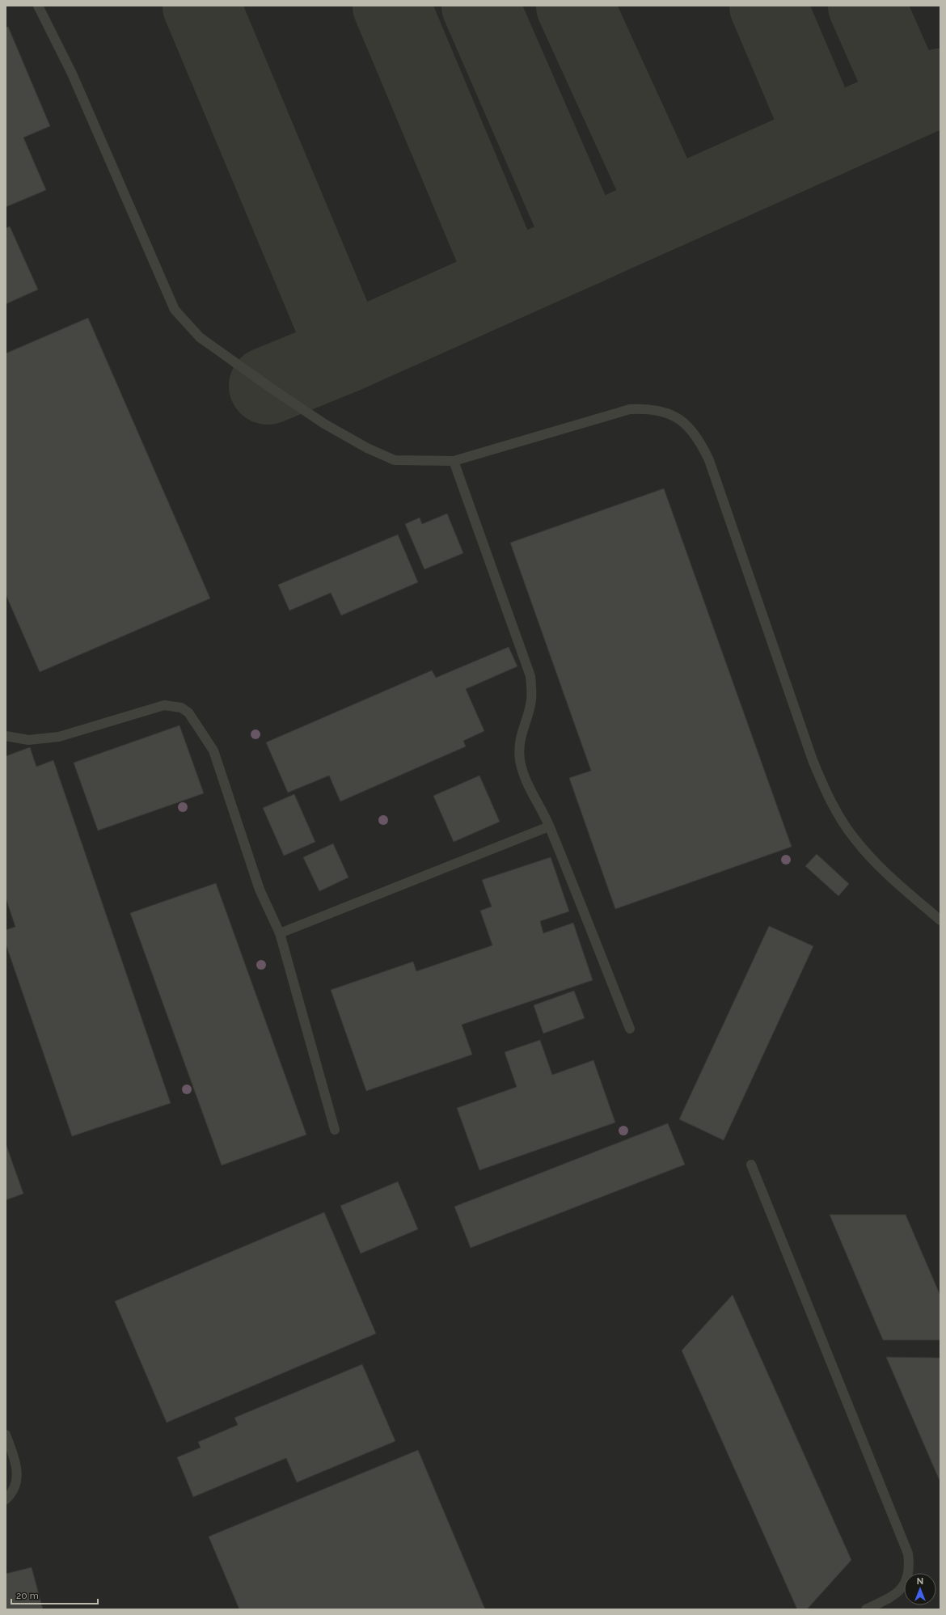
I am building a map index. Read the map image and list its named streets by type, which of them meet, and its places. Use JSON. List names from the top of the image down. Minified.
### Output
{"scale_bar":"20 m","north":"top"}
